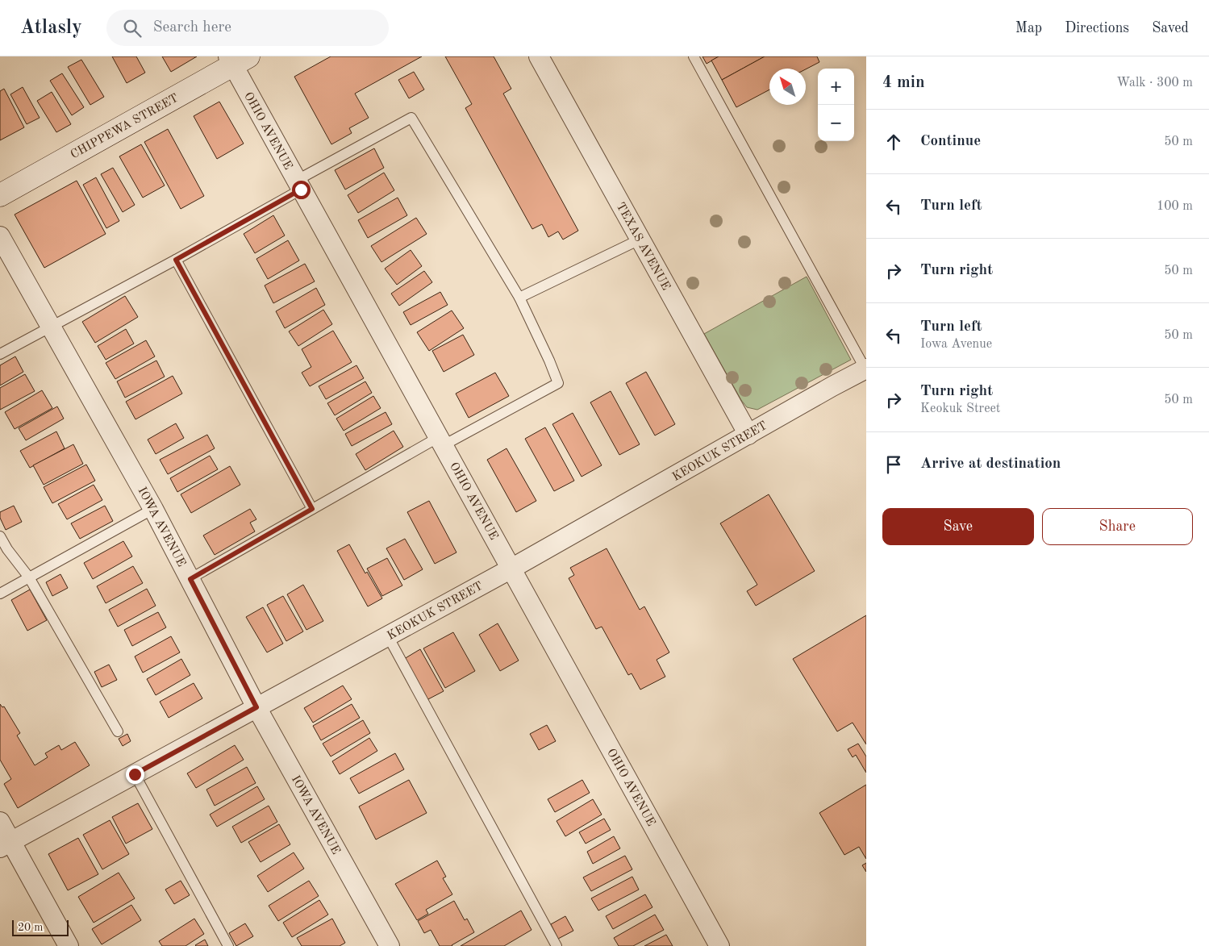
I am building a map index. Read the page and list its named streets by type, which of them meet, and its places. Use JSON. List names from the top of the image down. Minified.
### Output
{"streets":{"main road":["CHIPPEWA STREET"],"street":["OHIO AVENUE","TEXAS AVENUE","KEOKUK STREET","IOWA AVENUE"]},"crossings":[["CHIPPEWA STREET","OHIO AVENUE"],["OHIO AVENUE","KEOKUK STREET"],["TEXAS AVENUE","KEOKUK STREET"],["KEOKUK STREET","IOWA AVENUE"]],"scale_bar":"20 m","north":"top left","page":{"header":"Atlasly","search":"Search here","nav":["Map","Directions","Saved"],"heading":["4 min","Walk · 300 m"],"map_buttons":["+","−"],"list":[["Continue","50 m"],["Turn left","100 m"],["Turn right","50 m"],["Turn left","Iowa Avenue","50 m"],["Turn right","Keokuk Street","50 m"],"Arrive at destination"],"buttons":["Save","Share"],"scale":"20 m"}}
